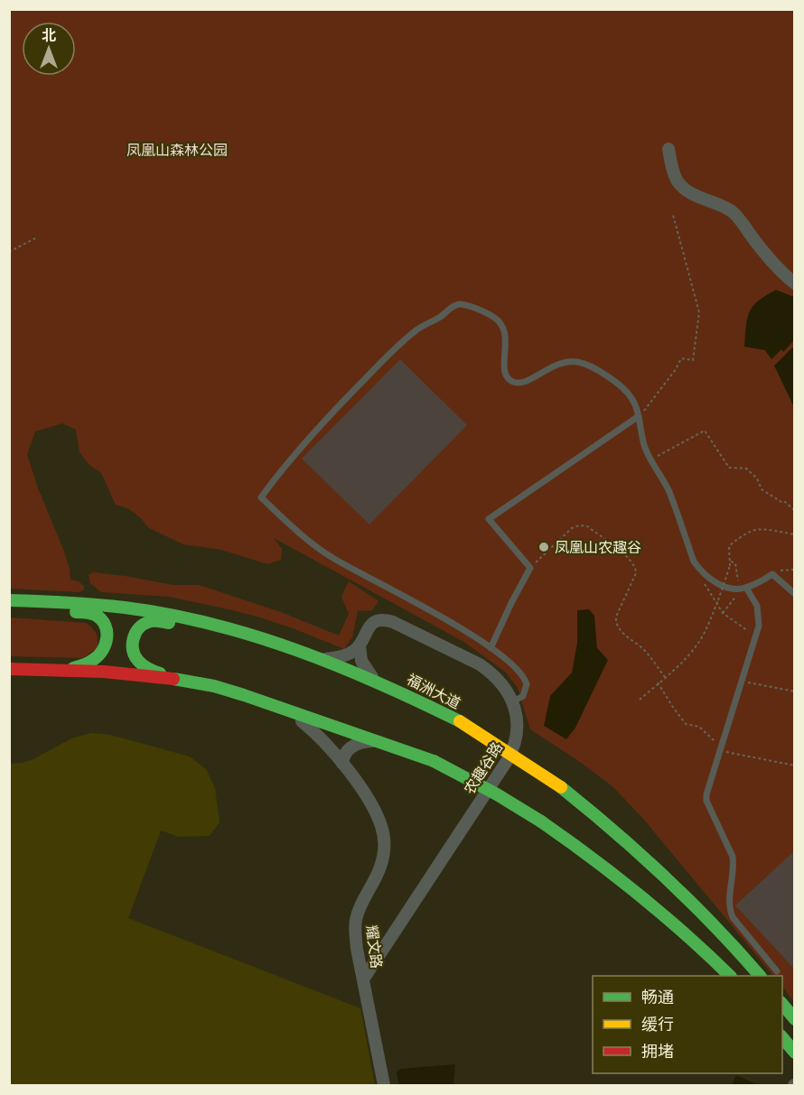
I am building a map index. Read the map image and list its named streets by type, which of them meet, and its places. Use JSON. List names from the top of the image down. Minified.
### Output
{"streets":{"main road":["福洲大道"],"street":["农趣谷路","耀文路"]},"crossings":[["农趣谷路","耀文路"]],"parks":["凤凰山森林公园"],"places":["凤凰山农趣谷"],"legend":["畅通","缓行","拥堵"],"north":"top"}
